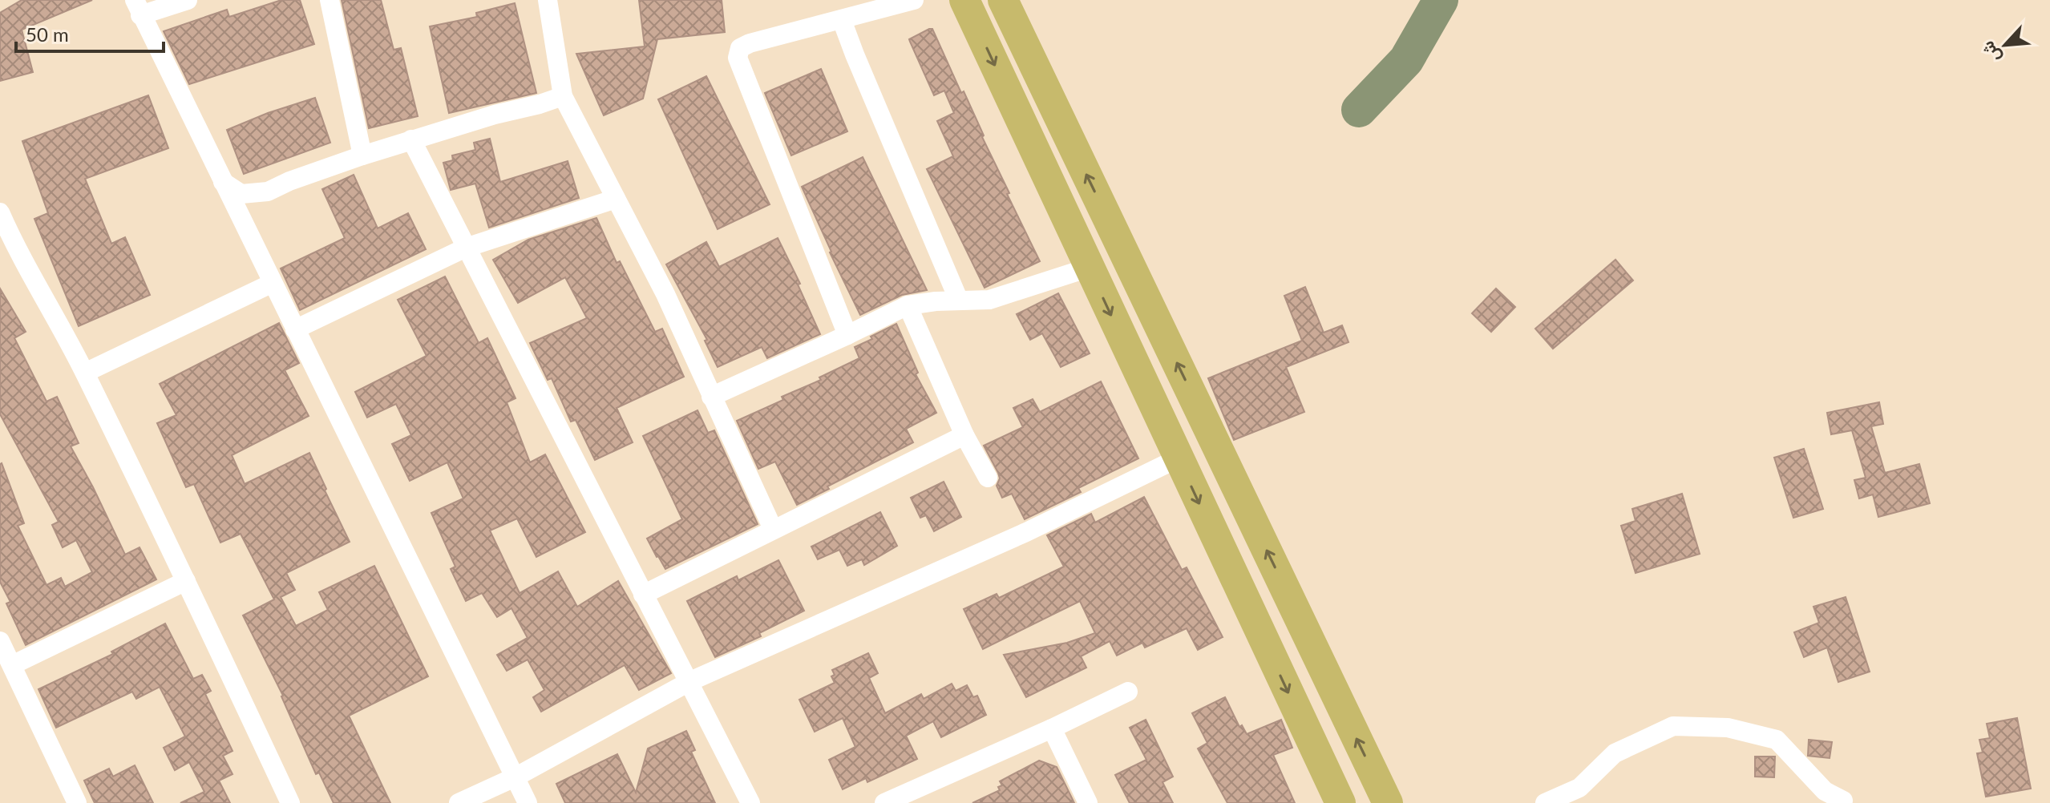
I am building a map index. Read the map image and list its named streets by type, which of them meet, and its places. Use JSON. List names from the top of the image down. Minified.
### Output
{"scale_bar":"50 m","north":"bottom left"}
